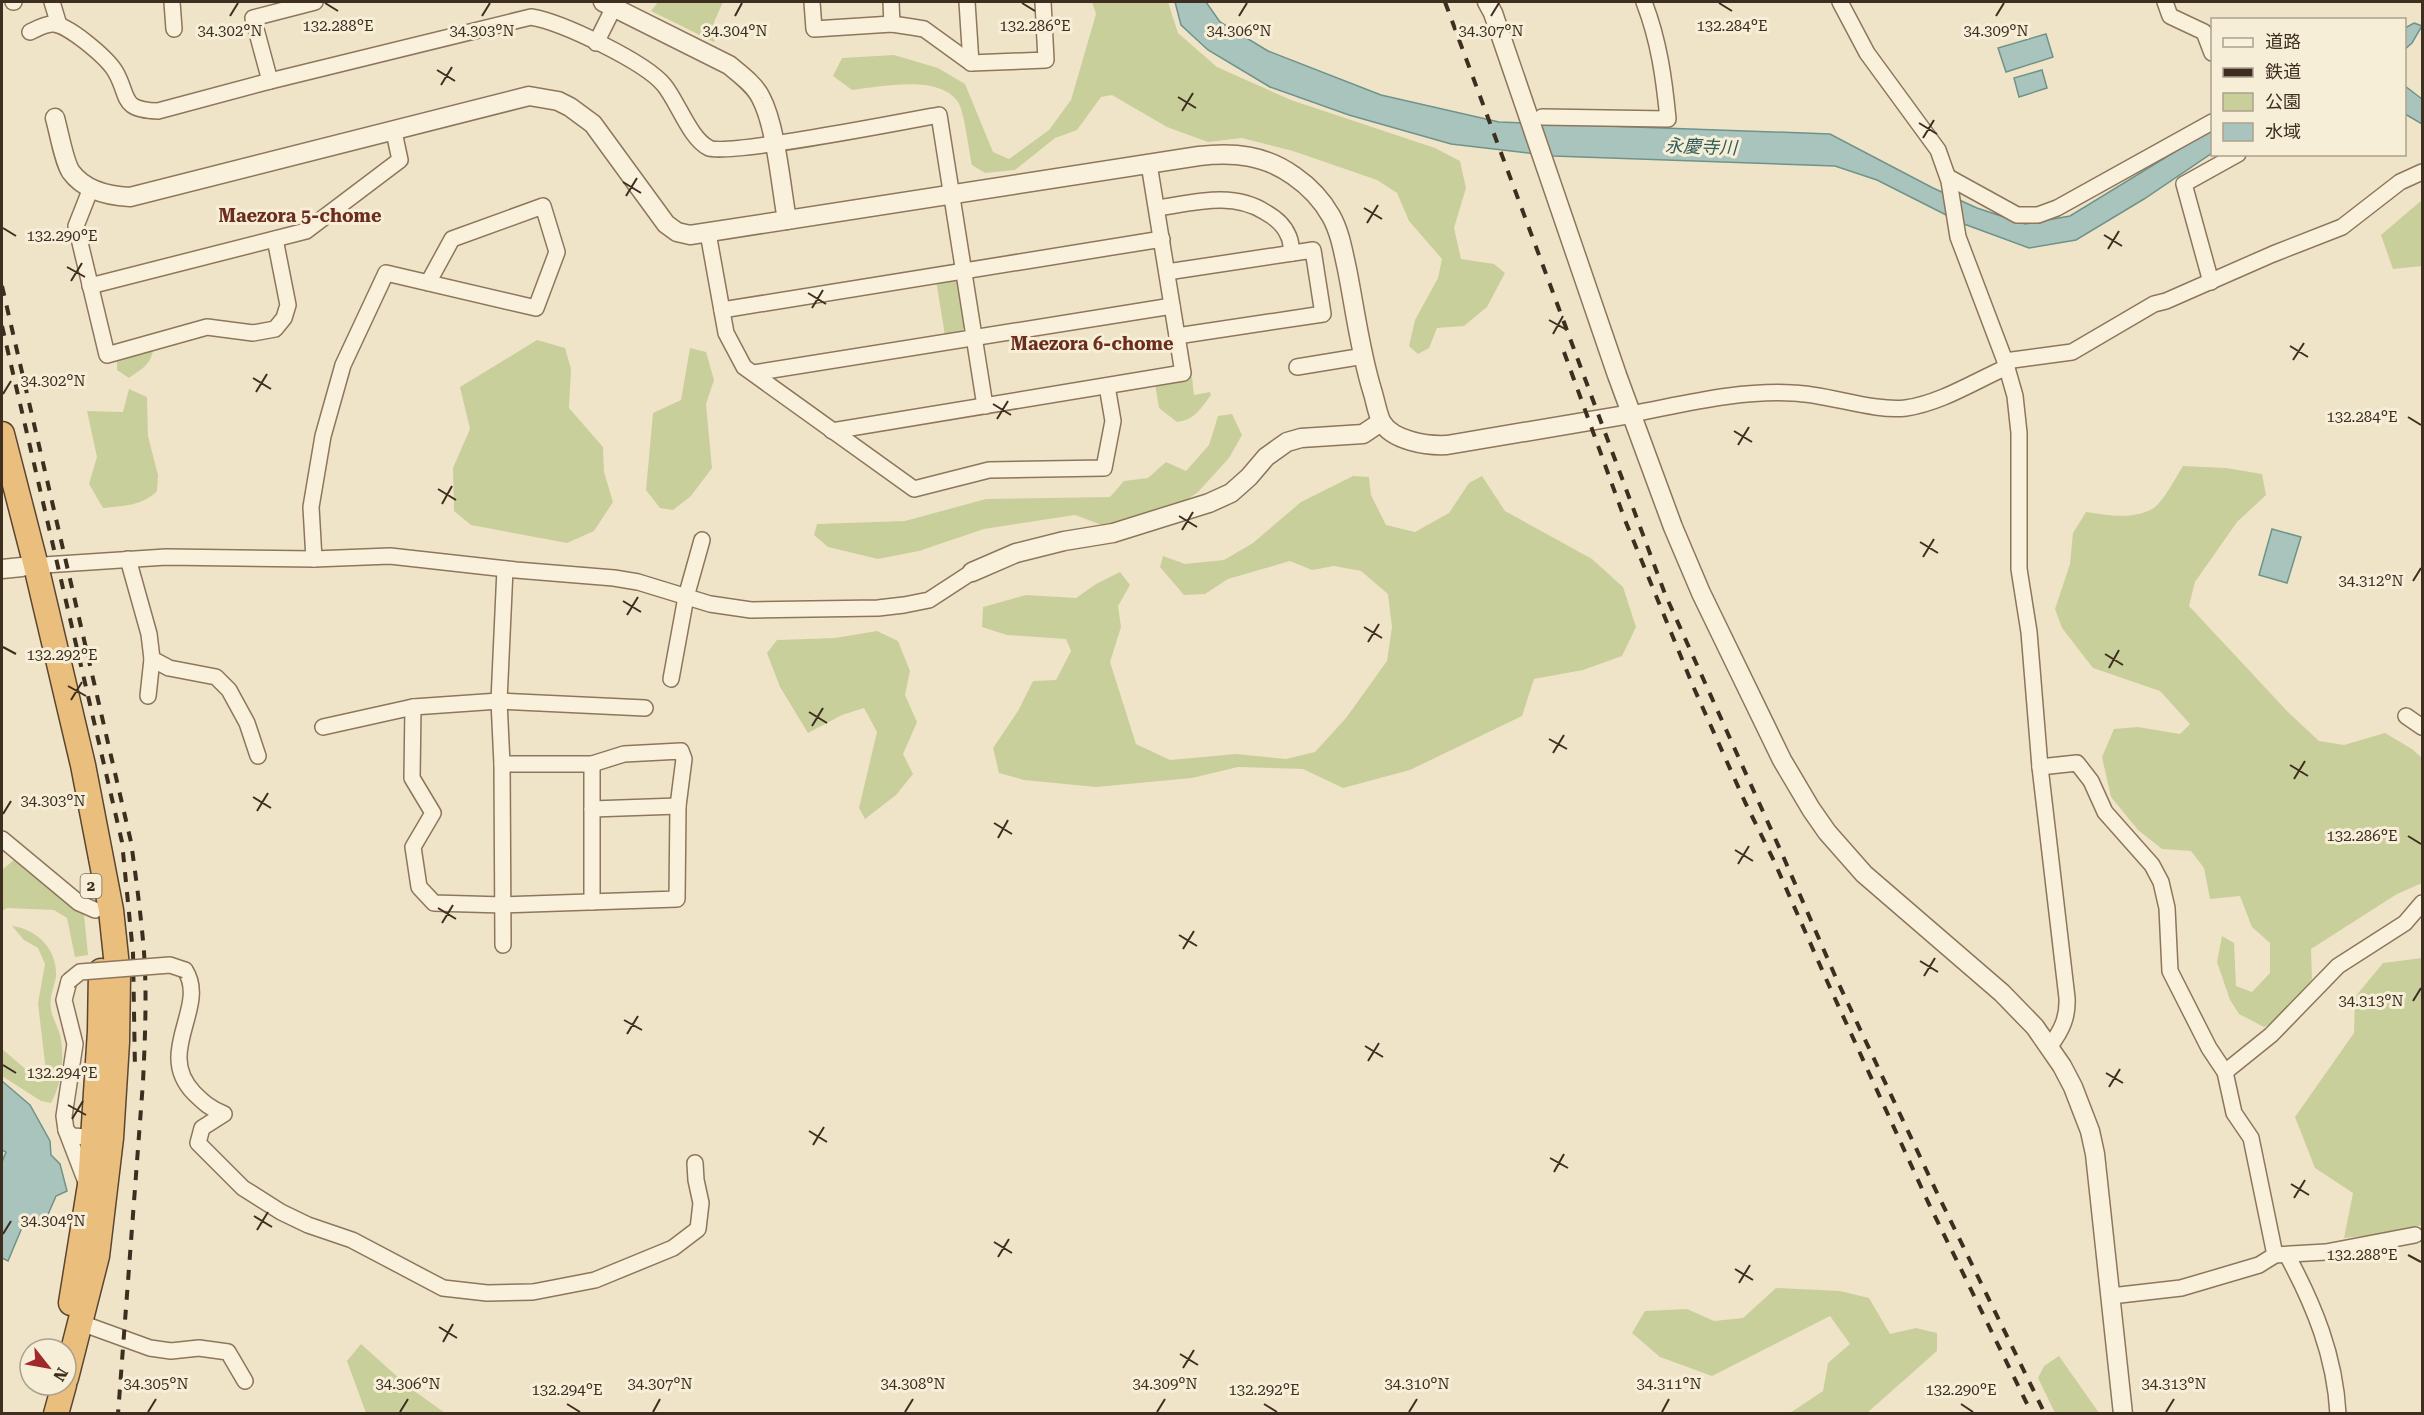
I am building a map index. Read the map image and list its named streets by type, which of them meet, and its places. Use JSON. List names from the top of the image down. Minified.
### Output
{"streets":{"highway":["2"]},"districts":["Maezora 5-chome","Maezora 6-chome"],"water":["永慶寺川"],"legend":["道路","鉄道","公園","水域"],"north":"bottom right","coordinates":["132.288°E","132.286°E","132.284°E","34.302°N","34.303°N","34.304°N","34.306°N","34.307°N","34.309°N","132.290°E","34.312°N","132.292°E","34.313°N","132.294°E","34.305°N","34.308°N","34.310°N","34.311°N"]}
